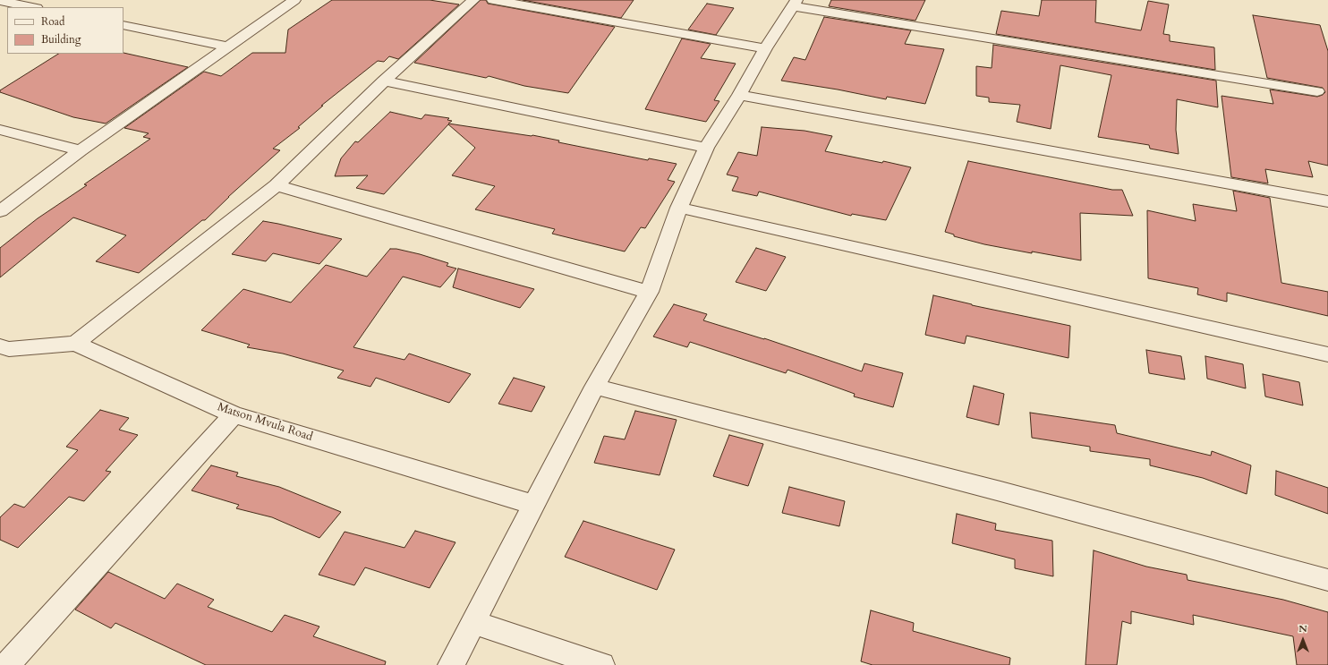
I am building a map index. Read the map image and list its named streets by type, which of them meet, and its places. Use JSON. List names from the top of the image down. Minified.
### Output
{"streets":{"street":["Matson Mvula Road"]},"legend":["Road","Building"],"north":"top"}
